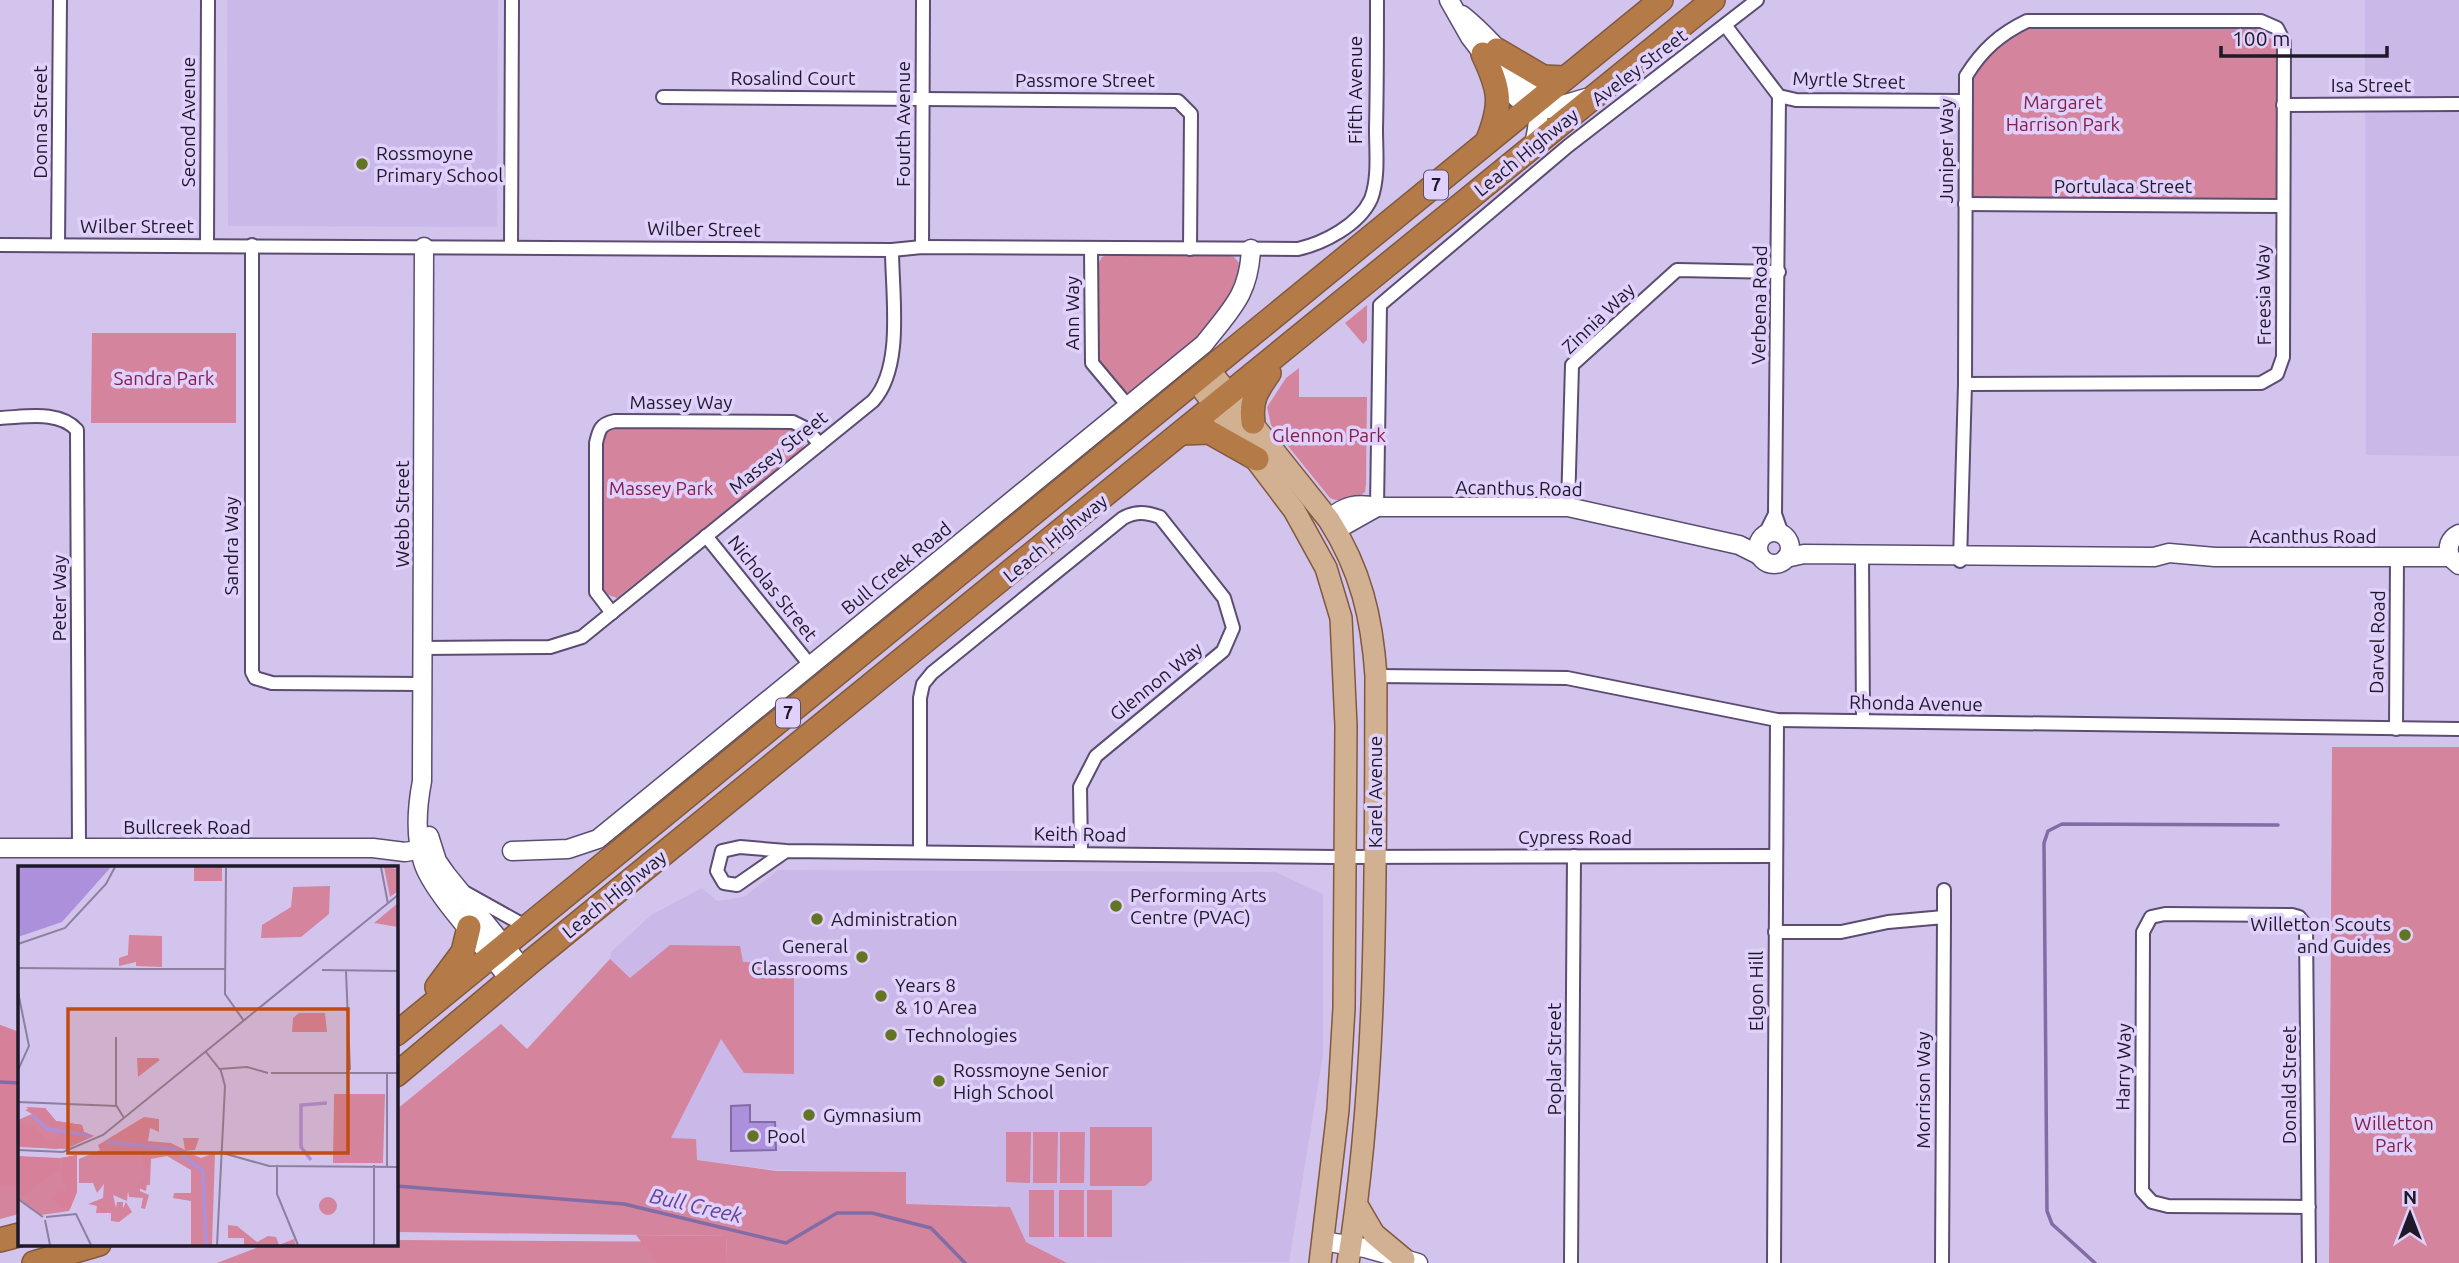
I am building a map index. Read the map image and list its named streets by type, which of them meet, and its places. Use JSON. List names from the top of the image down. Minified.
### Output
{"streets":{"highway":["Leach Highway","7"],"main road":["Karel Avenue"],"street":["Aveley Street","Rosalind Court","Passmore Street","Myrtle Street","Isa Street","Fifth Avenue","Donna Street","Second Avenue","Fourth Avenue","Juniper Way","Portulaca Street","Wilber Street","Freesia Way","Verbena Road","Ann Way","Zinnia Way","Massey Way","Massey Street","Acanthus Road","Webb Street","Sandra Way","Bull Creek Road","Nicholas Street","Peter Way","Darvel Road","Glennon Way","Rhonda Avenue","Bullcreek Road","Keith Road","Cypress Road","Elgon Hill","Poplar Street","Harry Way","Donald Street","Morrison Way"]},"crossings":[["Aveley Street","Myrtle Street"],["Aveley Street","Acanthus Road"],["Rosalind Court","Passmore Street"],["Rosalind Court","Fourth Avenue"],["Passmore Street","Fourth Avenue"],["Passmore Street","Wilber Street"],["Myrtle Street","Juniper Way"],["Myrtle Street","Verbena Road"],["Isa Street","Freesia Way"],["Fifth Avenue","Wilber Street"],["Donna Street","Wilber Street"],["Second Avenue","Wilber Street"],["Fourth Avenue","Wilber Street"],["Juniper Way","Portulaca Street"],["Juniper Way","Freesia Way"],["Juniper Way","Acanthus Road"],["Leach Highway","Webb Street"],["Leach Highway","Karel Avenue"],["Portulaca Street","Freesia Way"],["Wilber Street","Ann Way"],["Wilber Street","Massey Street"],["Wilber Street","Webb Street"],["Wilber Street","Sandra Way"],["Wilber Street","Bull Creek Road"],["Verbena Road","Zinnia Way"],["Verbena Road","Acanthus Road"],["Ann Way","Bull Creek Road"],["Zinnia Way","Acanthus Road"],["Massey Way","Massey Street"],["Massey Street","Webb Street"],["Massey Street","Nicholas Street"],["Acanthus Road","Darvel Road"],["Acanthus Road","Karel Avenue"],["Webb Street","Sandra Way"],["Webb Street","Bullcreek Road"],["Bull Creek Road","Nicholas Street"],["Peter Way","Bullcreek Road"],["Darvel Road","Rhonda Avenue"],["Glennon Way","Keith Road"],["Rhonda Avenue","Karel Avenue"],["Rhonda Avenue","Elgon Hill"],["Karel Avenue","Keith Road"],["Karel Avenue","Cypress Road"],["Keith Road","Cypress Road"],["Cypress Road","Elgon Hill"],["Cypress Road","Poplar Street"],["Harry Way","Donald Street"]],"water":["Bull Creek"],"parks":["Margaret Harrison Park","Sandra Park","Glennon Park","Massey Park","Willetton Park"],"places":["Rossmoyne Primary School","Performing Arts Centre (PVAC)","Administration","Willetton Scouts and Guides","General Classrooms","Years 8 & 10 Area","Technologies","Rossmoyne Senior High School","Gymnasium","Pool"],"scale_bar":"100 m","north":"top"}
